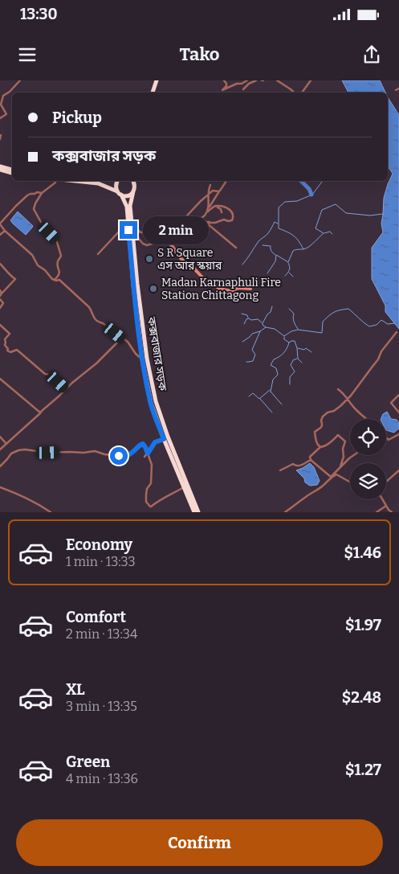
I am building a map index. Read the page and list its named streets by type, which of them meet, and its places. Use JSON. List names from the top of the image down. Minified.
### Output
{"streets":{"highway":["কক্সবাজার সড়ক"]},"places":["S R Square এস আর স্কয়ার","Madan Karnaphuli Fire Station Chittagong"],"page":{"status":"13:30","header":"Tako","banner":["Pickup","কক্সবাজার সড়ক"],"bubble":"2 min","list":[{"name":"Economy","note":"1 min · 13:33","value":"$1.46"},{"name":"Comfort","note":"2 min · 13:34","value":"$1.97"},{"name":"XL","note":"3 min · 13:35","value":"$2.48"},{"name":"Green","note":"4 min · 13:36","value":"$1.27"}],"buttons":"Confirm"}}
